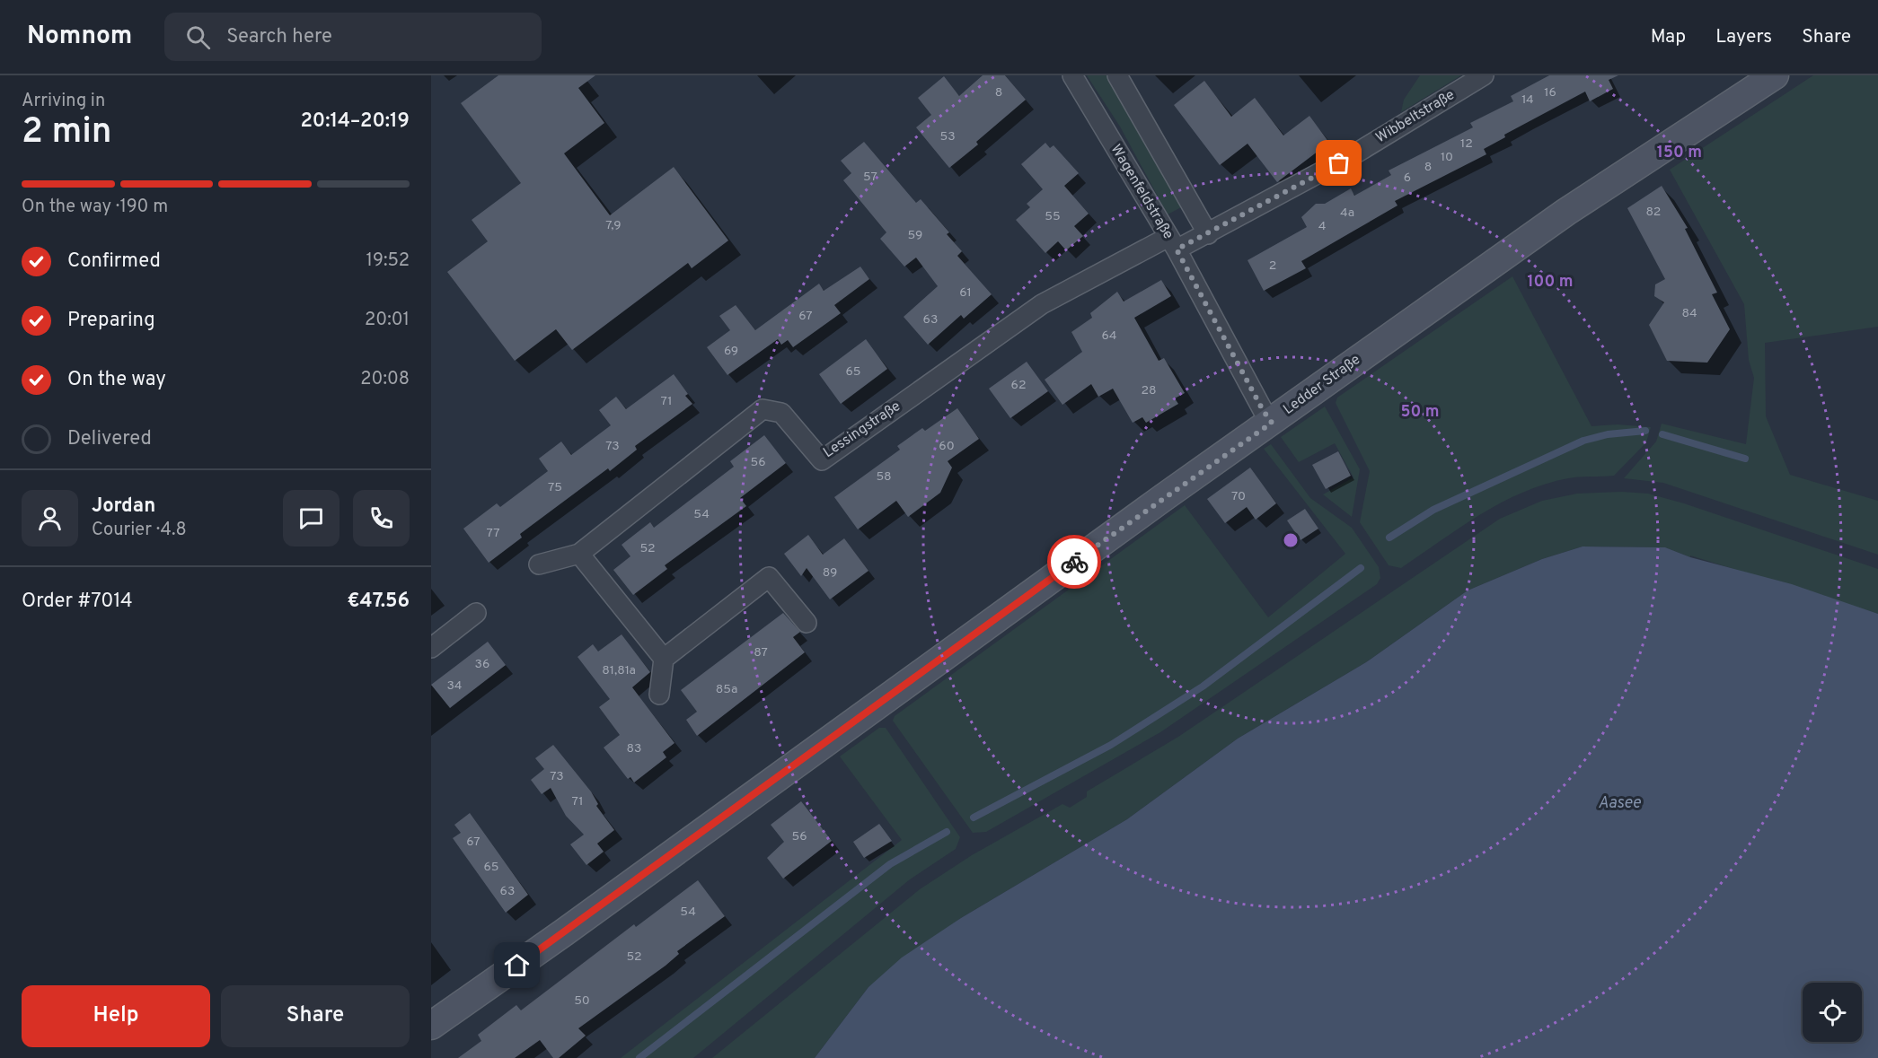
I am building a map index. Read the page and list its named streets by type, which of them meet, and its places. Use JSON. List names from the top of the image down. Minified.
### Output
{"streets":{"main road":["Ledder Straße"],"street":["Wibbeltstraße","Wagenfeldstraße","Lessingstraße"]},"crossings":[["Wibbeltstraße","Wagenfeldstraße"],["Wibbeltstraße","Lessingstraße"],["Wagenfeldstraße","Ledder Straße"],["Wagenfeldstraße","Lessingstraße"]],"water":["Aasee"],"house_numbers":["8","16","14","53","12","10","8","57","6","82","4a","55","7,9","4","59","2","61","84","67","63","64","69","65","62","28","71","73","60","56","58","75","70","54","77","52","89","87","36","81,81a","34","85a","83","73","71","56","67","65","63","54","52","50"],"page":{"header":"Nomnom","search":"Search here","nav":["Map","Layers","Share"],"heading":["2 min","Arriving in","20:14–20:19"],"panel":["Jordan","Courier · 4.8","Order #7014","€47.56"],"bar":"On the way · 190 m","list":[["Confirmed","19:52"],["Preparing","20:01"],["On the way","20:08"],"Delivered"],"buttons":["Help","Share"]},"rings":["150 m","100 m","50 m"]}
